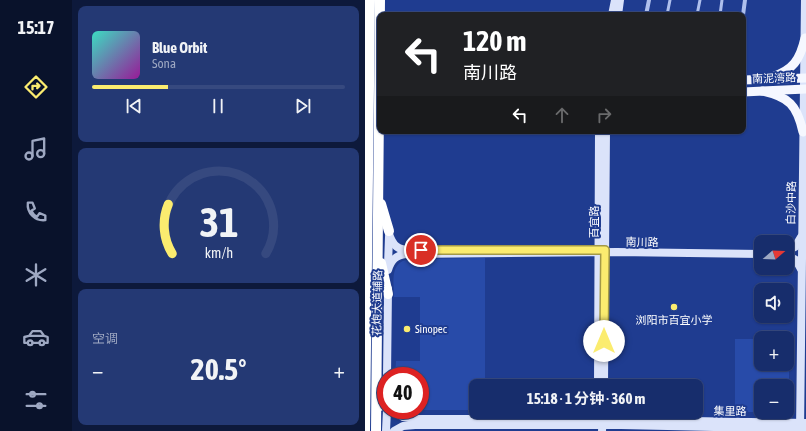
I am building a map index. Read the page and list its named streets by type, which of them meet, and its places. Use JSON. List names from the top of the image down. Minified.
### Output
{"streets":{"main road":["南泥湾路"],"street":["白沙中路","百宜路","南川路","花炮大道辅路","集里路"]},"crossings":[["南泥湾路","白沙中路"],["白沙中路","集里路"],["百宜路","南川路"],["南川路","花炮大道辅路"]],"places":["浏阳市百宜小学","Sinopec"],"north":"right","page":{"tabs":"15:17","turn":["120 m","南川路"],"song":["Blue Orbit","Sona"],"map_buttons":["+","−"],"tile":"空调","heat":["−","20.5°","+"],"limit":"40","trip":"15:18 · 1 分钟 · 360 m","gauge":["31","km/h"]}}
